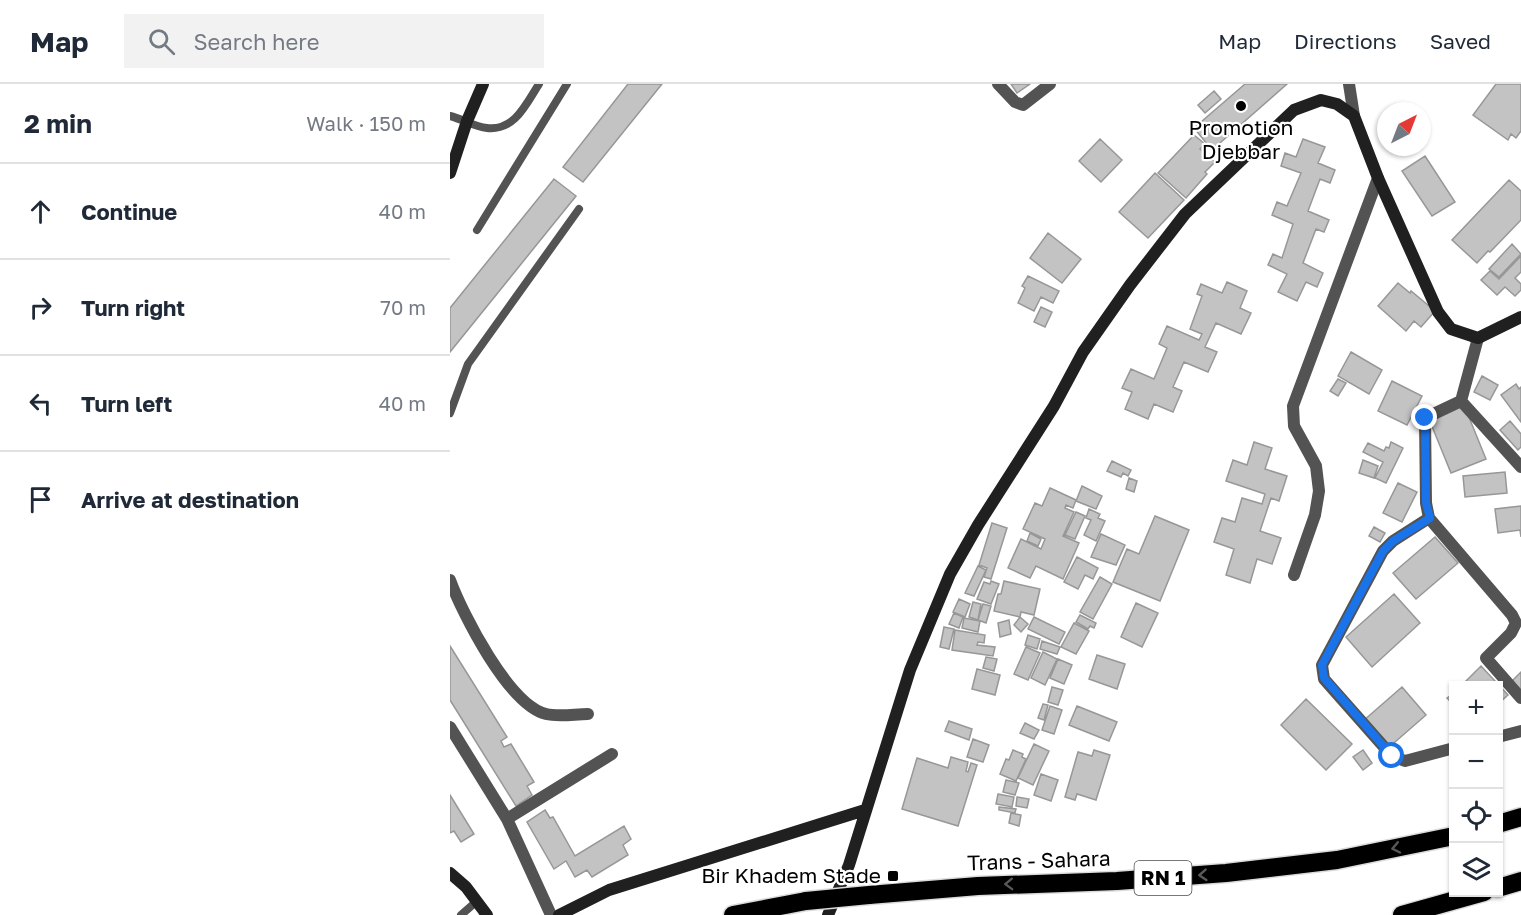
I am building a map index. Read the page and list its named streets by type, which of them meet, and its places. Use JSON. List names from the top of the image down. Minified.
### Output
{"streets":{"highway":["Trans - Sahara","RN 1"]},"one_way":["Trans - Sahara"],"places":{"other":["Promotion Djebbar"],"transit":["Bir Khadem Stade"]},"north":"top right","page":{"header":"Map","search":"Search here","nav":["Map","Directions","Saved"],"heading":["2 min","Walk · 150 m"],"list":[["Continue","40 m"],["Turn right","70 m"],["Turn left","40 m"],"Arrive at destination"],"map_buttons":["+","−"]}}
